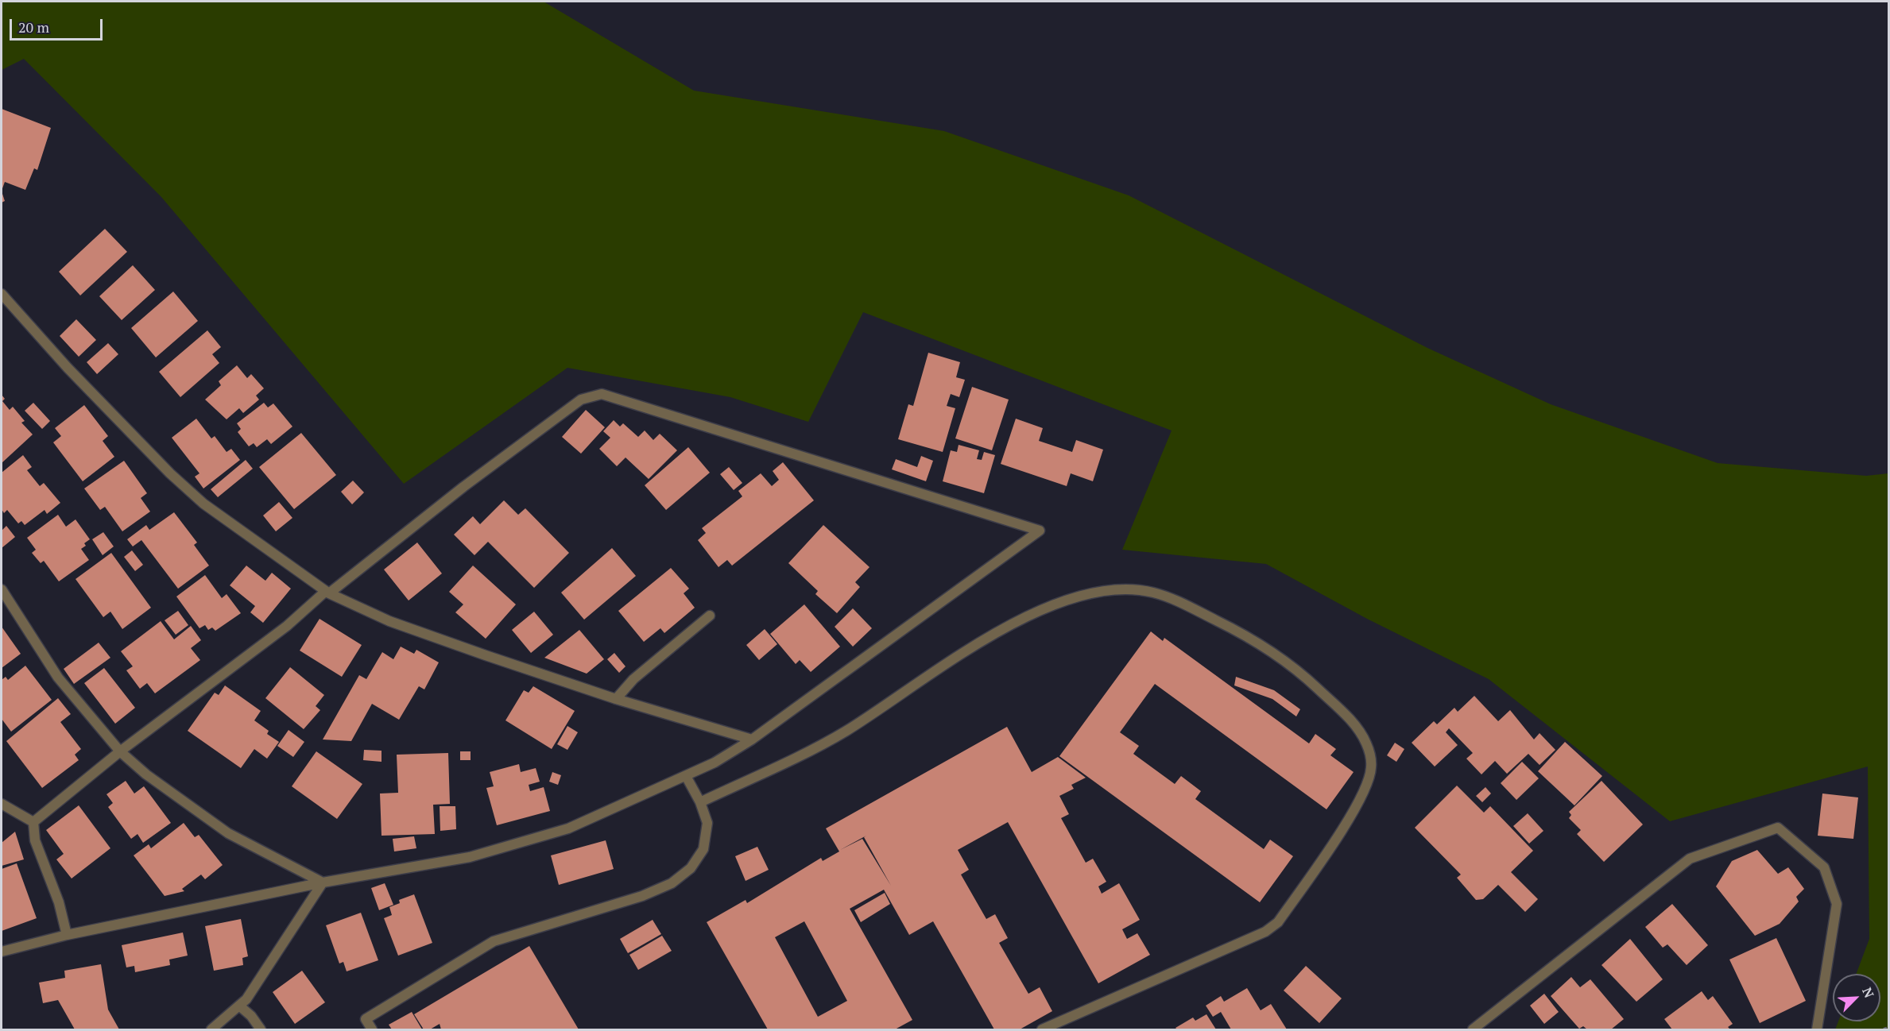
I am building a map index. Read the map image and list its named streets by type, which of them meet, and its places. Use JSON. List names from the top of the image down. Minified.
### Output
{"scale_bar":"20 m","north":"top right"}
